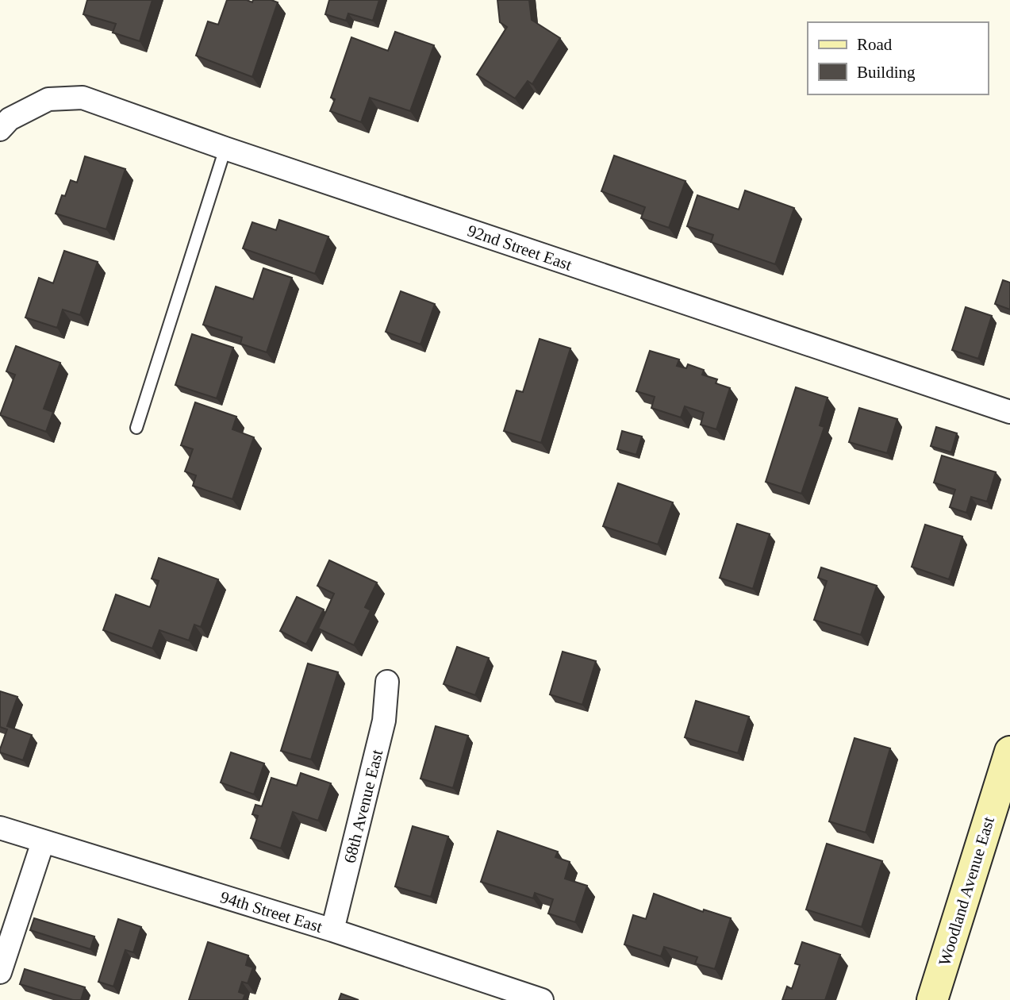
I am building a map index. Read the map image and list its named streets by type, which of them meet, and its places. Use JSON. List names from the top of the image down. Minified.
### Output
{"streets":{"street":["92nd Street East","68th Avenue East","Woodland Avenue East","94th Street East"]},"crossings":[["68th Avenue East","94th Street East"]],"legend":["Road","Building"]}
